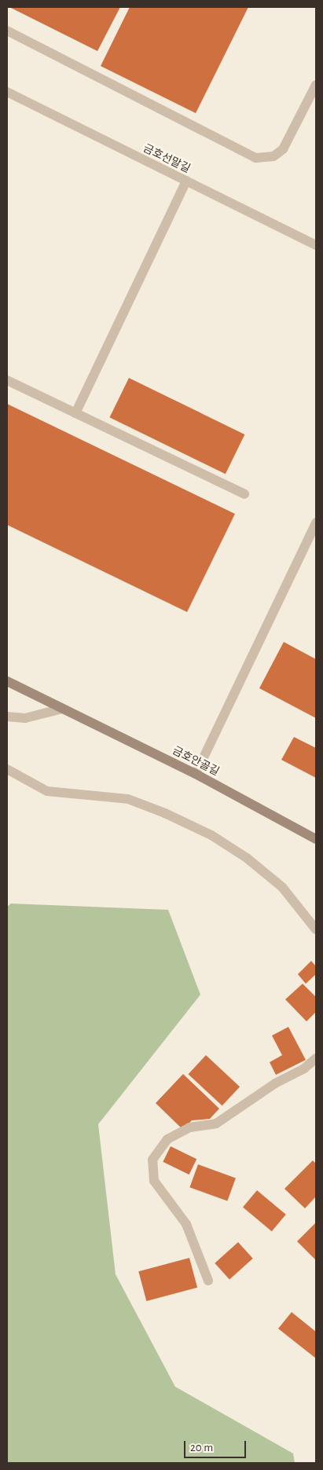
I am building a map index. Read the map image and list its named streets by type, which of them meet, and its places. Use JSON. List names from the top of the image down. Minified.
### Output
{"streets":{"street":["금호선말길","금호안골길"]},"scale_bar":"20 m"}
